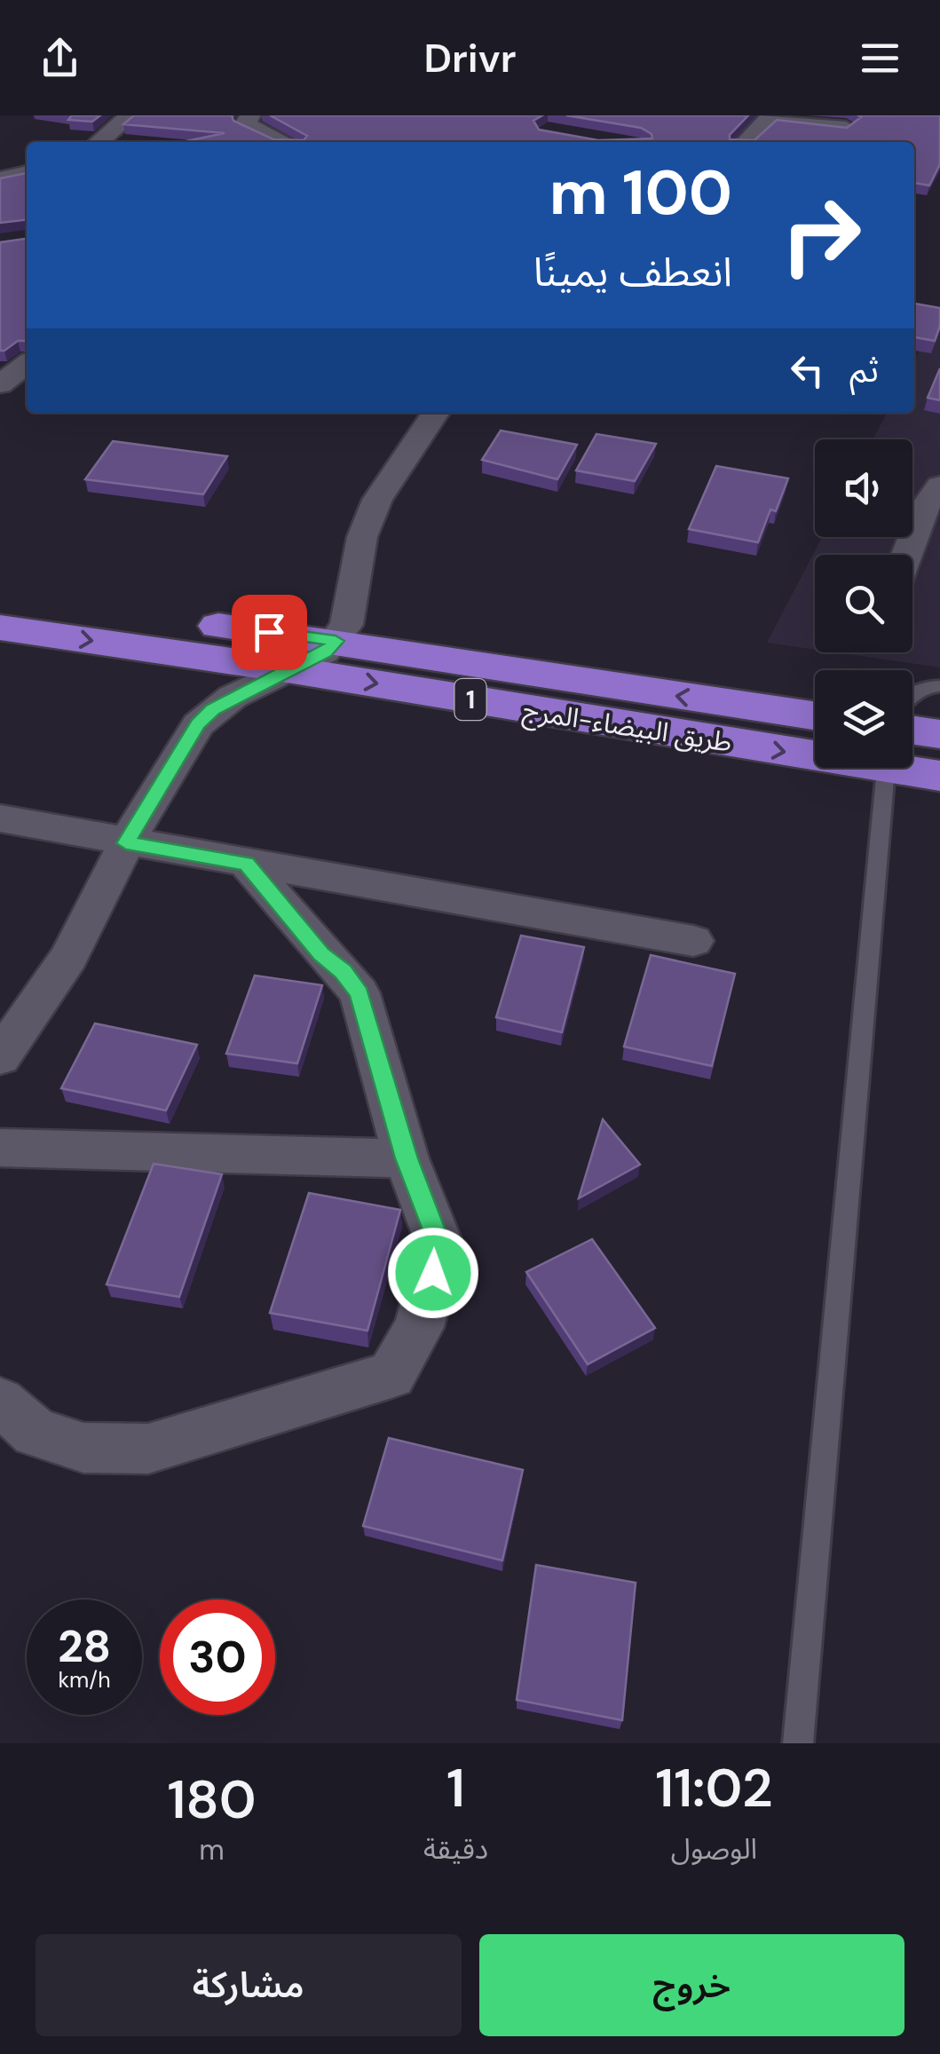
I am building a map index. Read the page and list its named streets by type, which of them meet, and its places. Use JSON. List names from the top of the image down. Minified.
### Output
{"streets":{"highway":["1","طريق البيضاء-المرج"]},"page":{"header":"Drivr","turn":["100 m","انعطف يمينًا"],"then":"ثم","speed":"28 km/h","limit":"30","eta":["11:02","الوصول","1","دقيقة","180","m"],"buttons":["خروج","مشاركة"]}}
